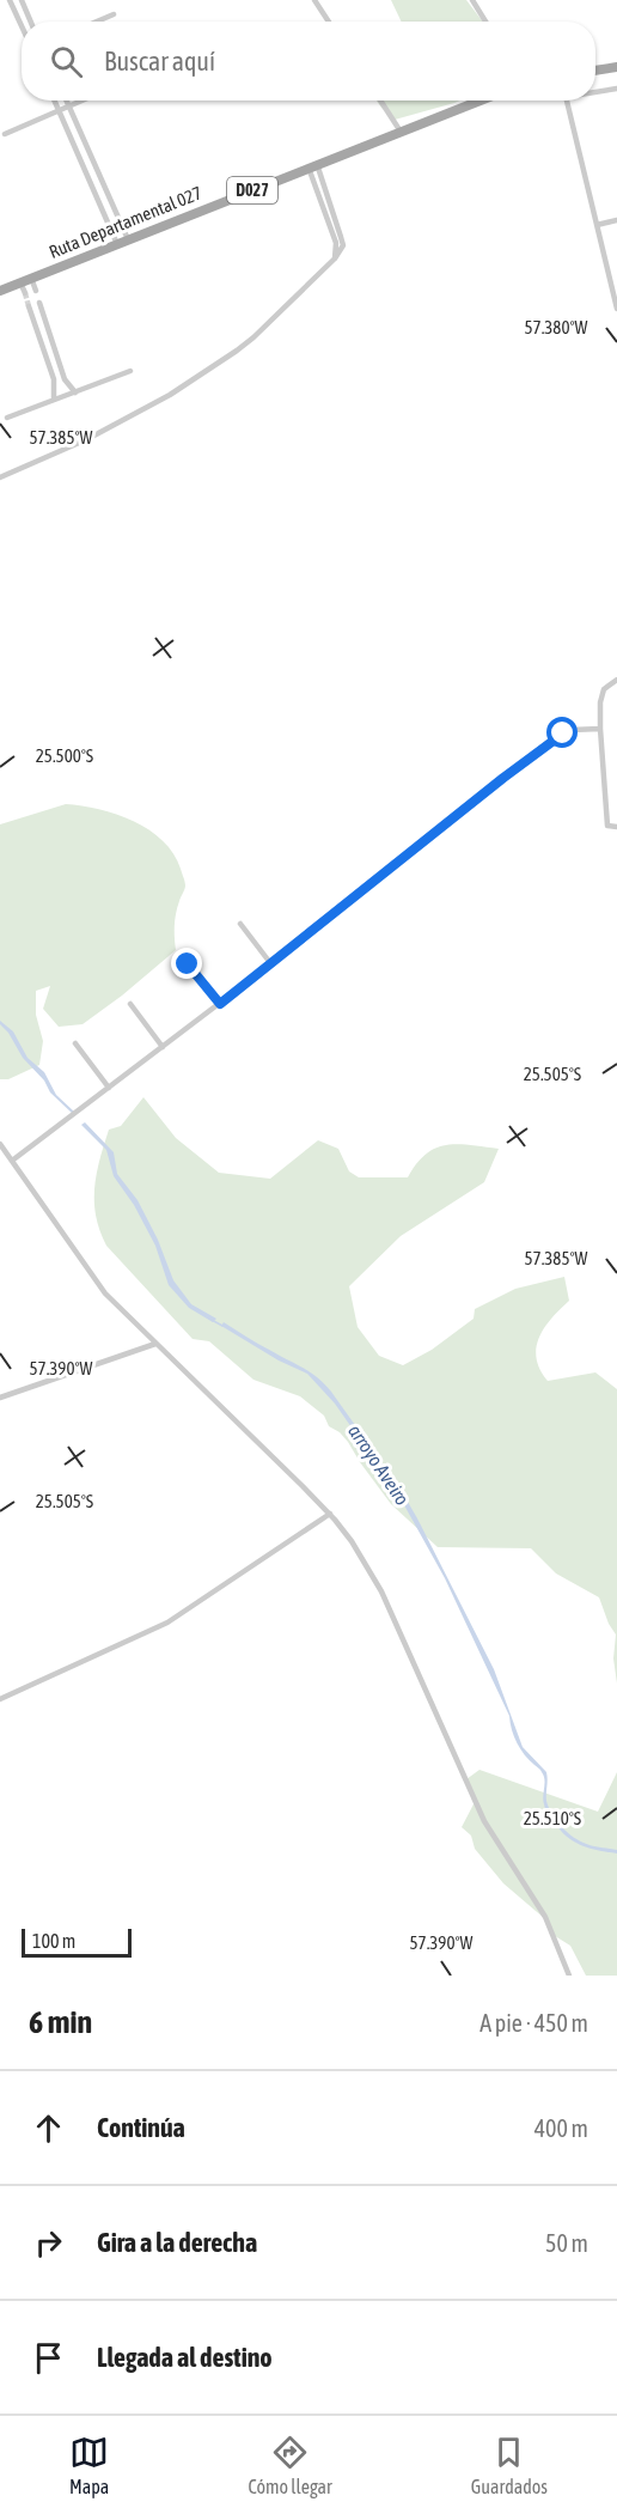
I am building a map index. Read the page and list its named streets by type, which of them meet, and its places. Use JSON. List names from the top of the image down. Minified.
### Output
{"streets":{"main road":["D027","Ruta Departamental 027"]},"water":["arroyo Aveiro"],"scale_bar":"100 m","page":{"search":"Buscar aquí","scale":"100 m","heading":["6 min","A pie · 450 m"],"list":[["Continúa","400 m"],["Gira a la derecha","50 m"],"Llegada al destino"],"nav":["Mapa","Cómo llegar","Guardados"]},"coordinates":["57.380°W","57.385°W","25.500°S","25.505°S","57.390°W","25.510°S"]}
